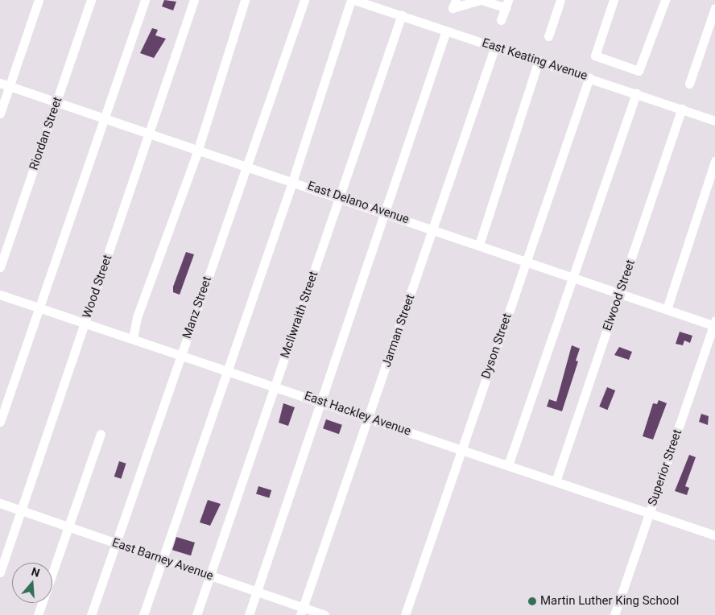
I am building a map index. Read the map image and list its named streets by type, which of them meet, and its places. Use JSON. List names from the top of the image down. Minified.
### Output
{"streets":{"street":["East Keating Avenue","Riordan Street","East Delano Avenue","Wood Street","Elwood Street","Manz Street","McIlwraith Street","Jarman Street","Dyson Street","East Hackley Avenue","Superior Street","East Barney Avenue"]},"crossings":[["East Keating Avenue","Elwood Street"],["East Keating Avenue","McIlwraith Street"],["East Keating Avenue","Jarman Street"],["East Keating Avenue","Dyson Street"],["Riordan Street","East Delano Avenue"],["East Delano Avenue","Wood Street"],["East Delano Avenue","Elwood Street"],["East Delano Avenue","Manz Street"],["East Delano Avenue","McIlwraith Street"],["East Delano Avenue","Jarman Street"],["East Delano Avenue","Dyson Street"],["East Delano Avenue","Superior Street"],["Wood Street","East Hackley Avenue"],["Wood Street","East Barney Avenue"],["Elwood Street","East Hackley Avenue"],["Manz Street","East Hackley Avenue"],["Manz Street","East Barney Avenue"],["McIlwraith Street","East Hackley Avenue"],["McIlwraith Street","East Barney Avenue"],["Jarman Street","East Hackley Avenue"],["Jarman Street","East Barney Avenue"],["Dyson Street","East Hackley Avenue"],["East Hackley Avenue","Superior Street"]],"places":["Martin Luther King School"],"north":"top"}
